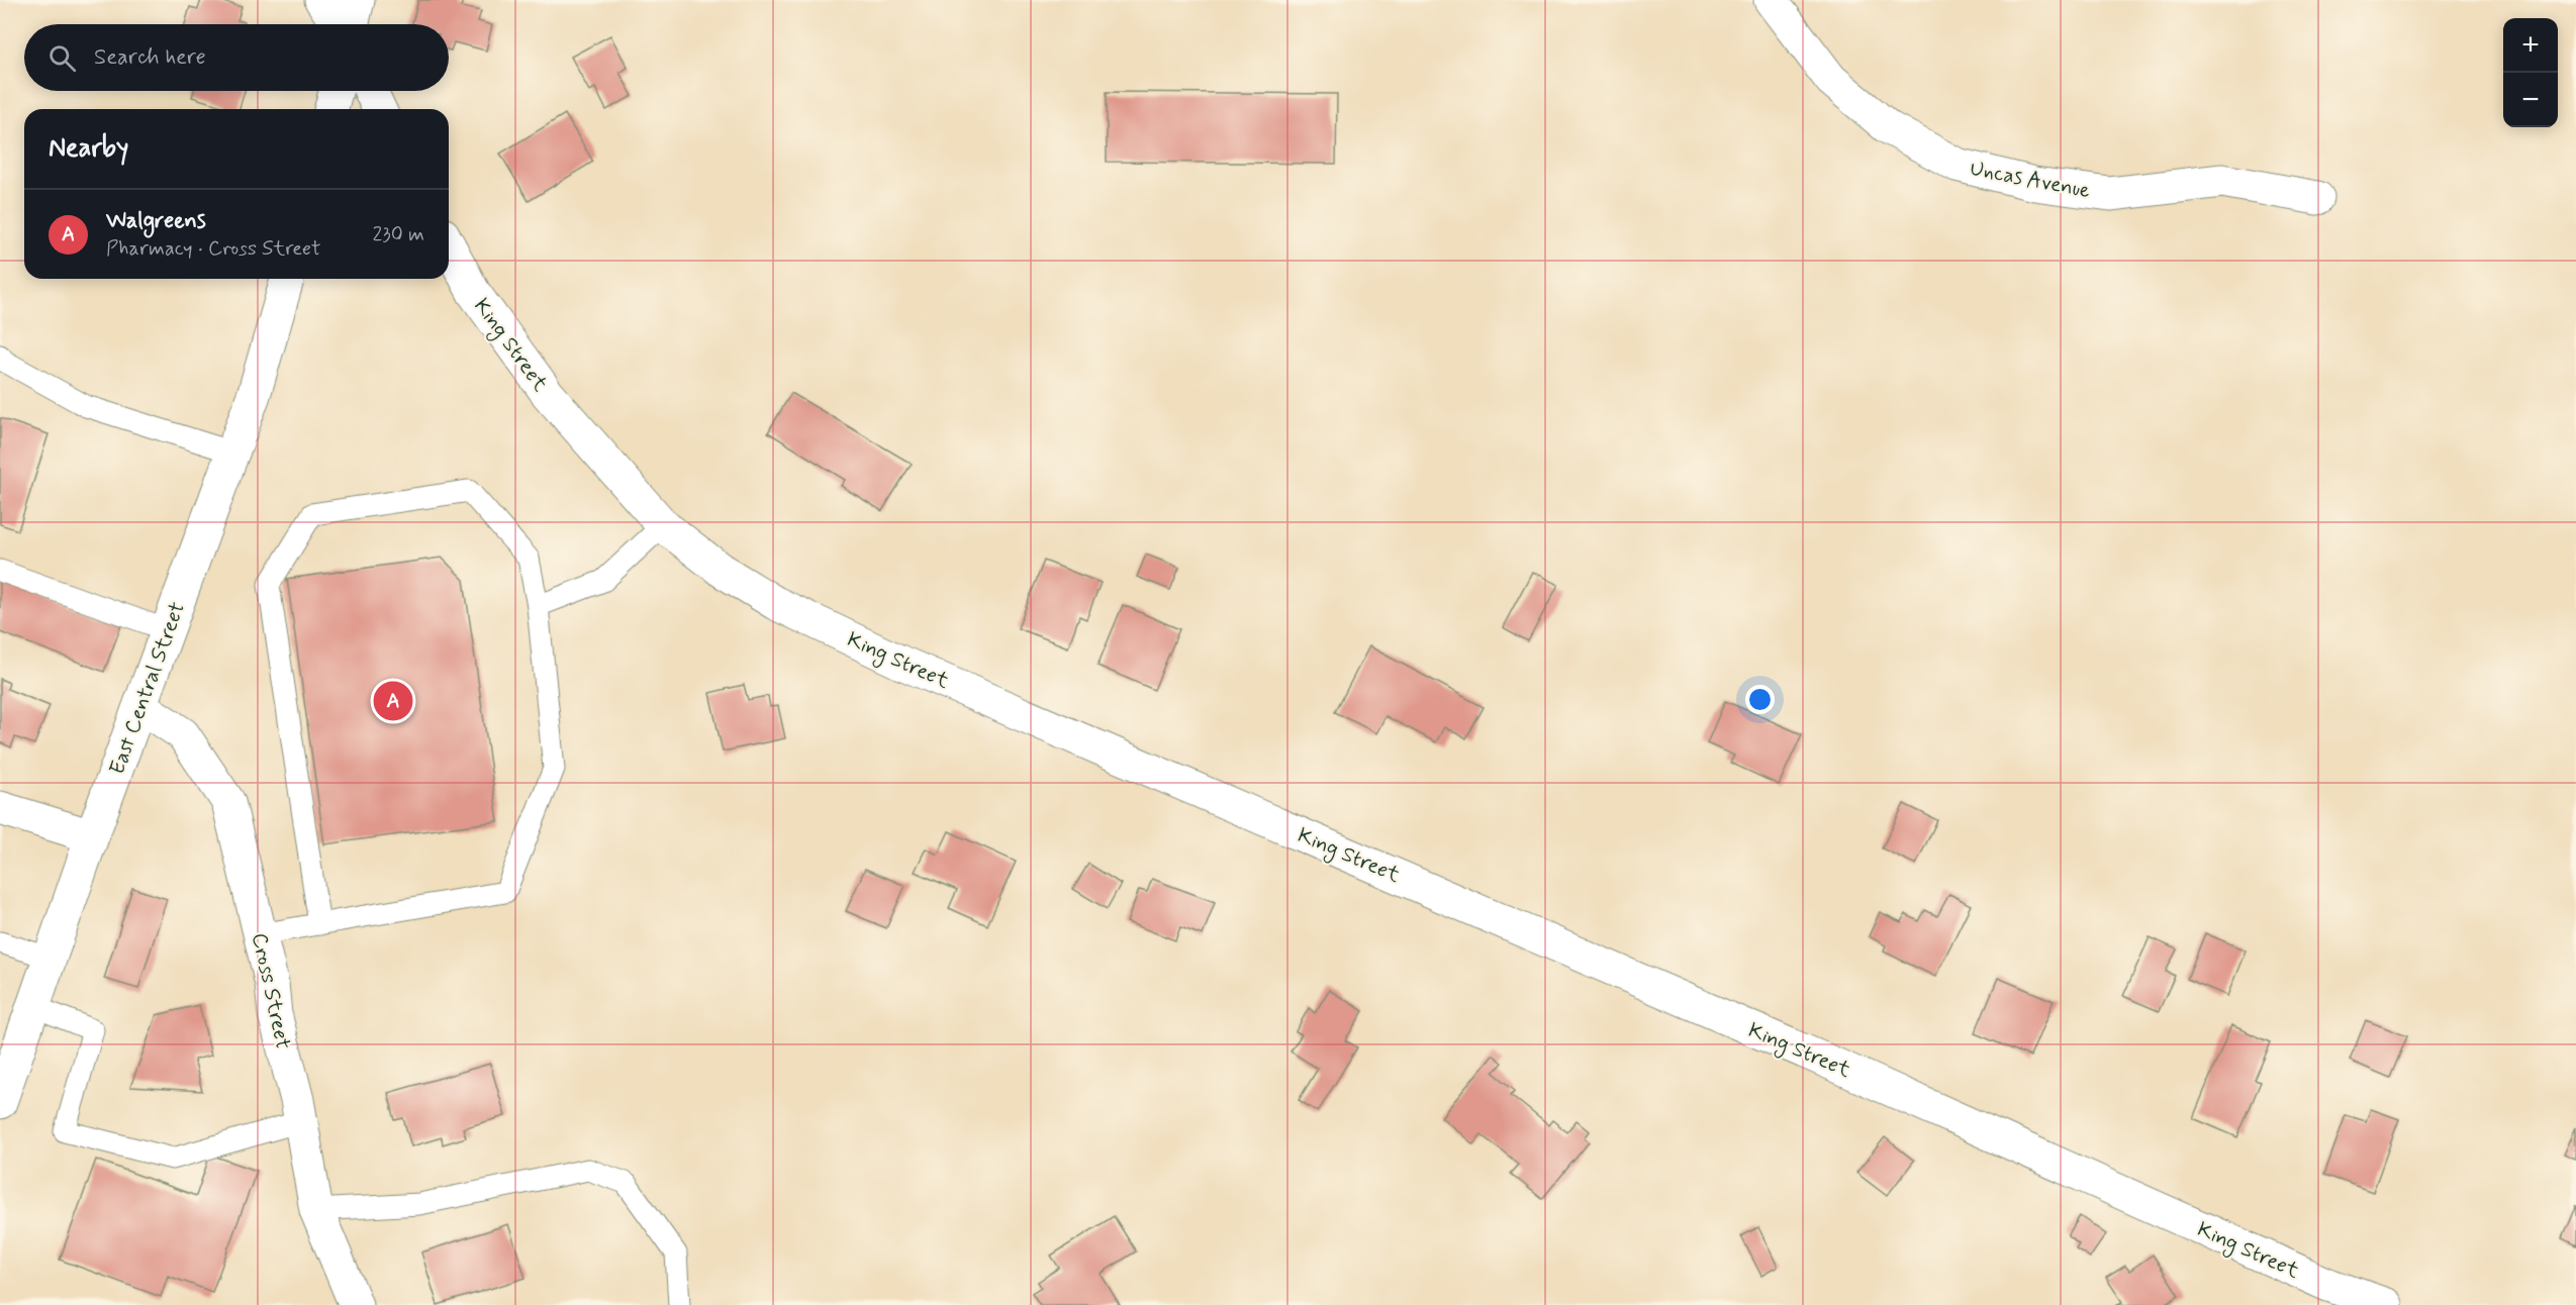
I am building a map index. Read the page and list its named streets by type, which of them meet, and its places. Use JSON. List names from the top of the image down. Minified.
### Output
{"streets":{"main road":["Uncas Avenue","King Street","East Central Street","Cross Street"]},"crossings":[["East Central Street","Cross Street"]],"page":{"map_buttons":["+","−"],"search":"Search here","heading":"Nearby","list":[{"mark":"A","name":"Walgreens","note":"Pharmacy · Cross Street","value":"230 m"}],"pins":"A"}}
